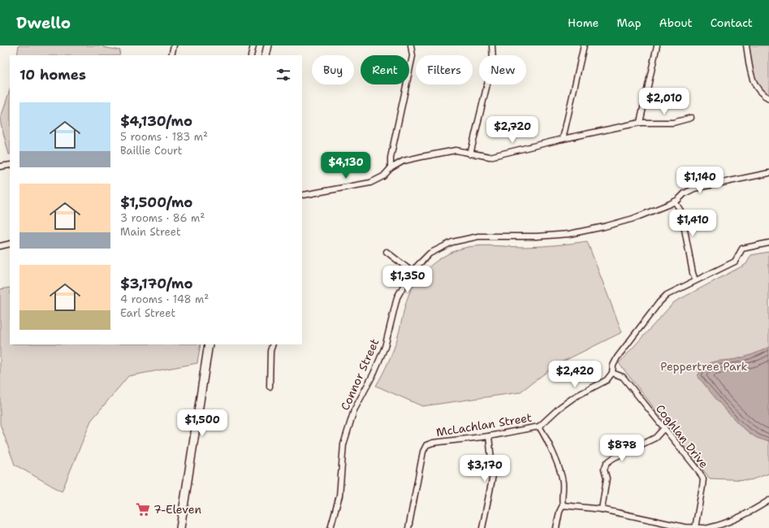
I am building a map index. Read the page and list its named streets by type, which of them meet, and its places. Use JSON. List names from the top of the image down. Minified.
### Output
{"streets":{"street":["Connor Street","McLachlan Street","Coghlan Drive"]},"crossings":[["McLachlan Street","Coghlan Drive"]],"parks":["Peppertree Park"],"places":{"supermarket":["7-Eleven"]},"page":{"header":"Dwello","nav":["Home","Map","About","Contact"],"chip":["Buy","Rent","Filters","New"],"heading":"10 homes","price":["$2,010","$2,720","$4,130","$1,140","$1,410","$1,350","$2,420","$1,500","$878","$3,170"],"list":[{"name":"$4,130/mo","note":"5 rooms · 183 m² · Baillie Court"},{"name":"$1,500/mo","note":"3 rooms · 86 m² · Main Street"},{"name":"$3,170/mo","note":"4 rooms · 148 m² · Earl Street"}]}}
